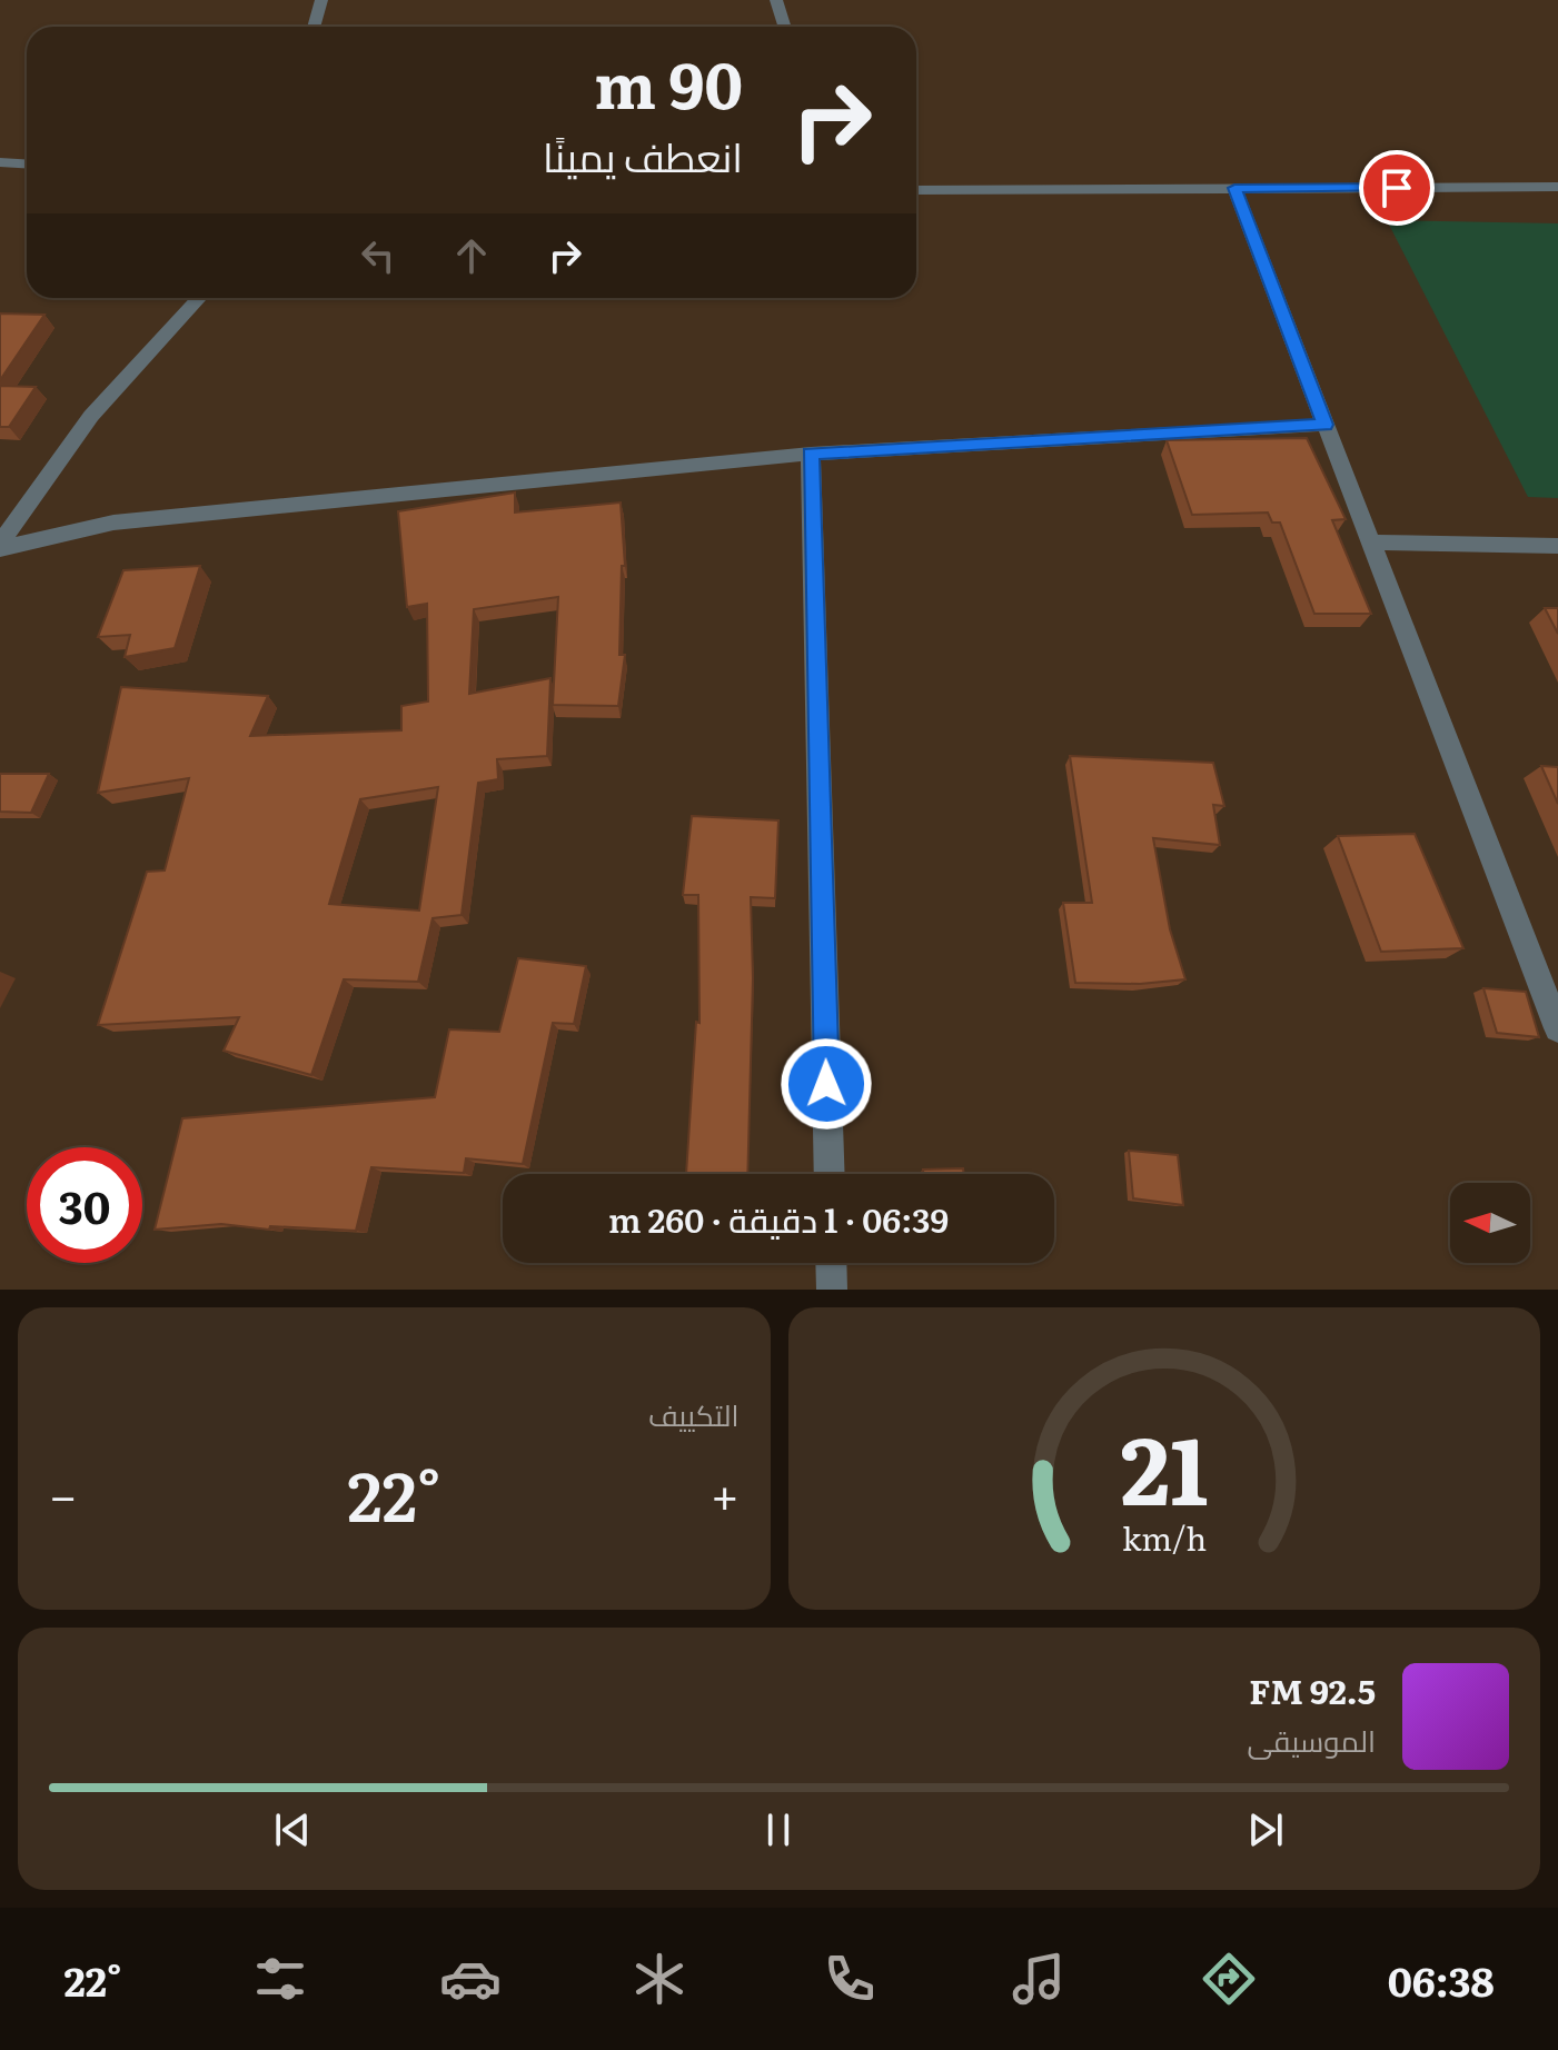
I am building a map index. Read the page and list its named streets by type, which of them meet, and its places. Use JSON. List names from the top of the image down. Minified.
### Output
{"north":"left","page":{"turn":["90 m","انعطف يمينًا"],"limit":"30","trip":"06:39 · 1 دقيقة · 260 m","tile":"التكييف","heat":["−","22°","+"],"song":["92.5 FM","الموسيقى"],"tabs":["06:38","22°"],"gauge":["21","km/h"]}}
